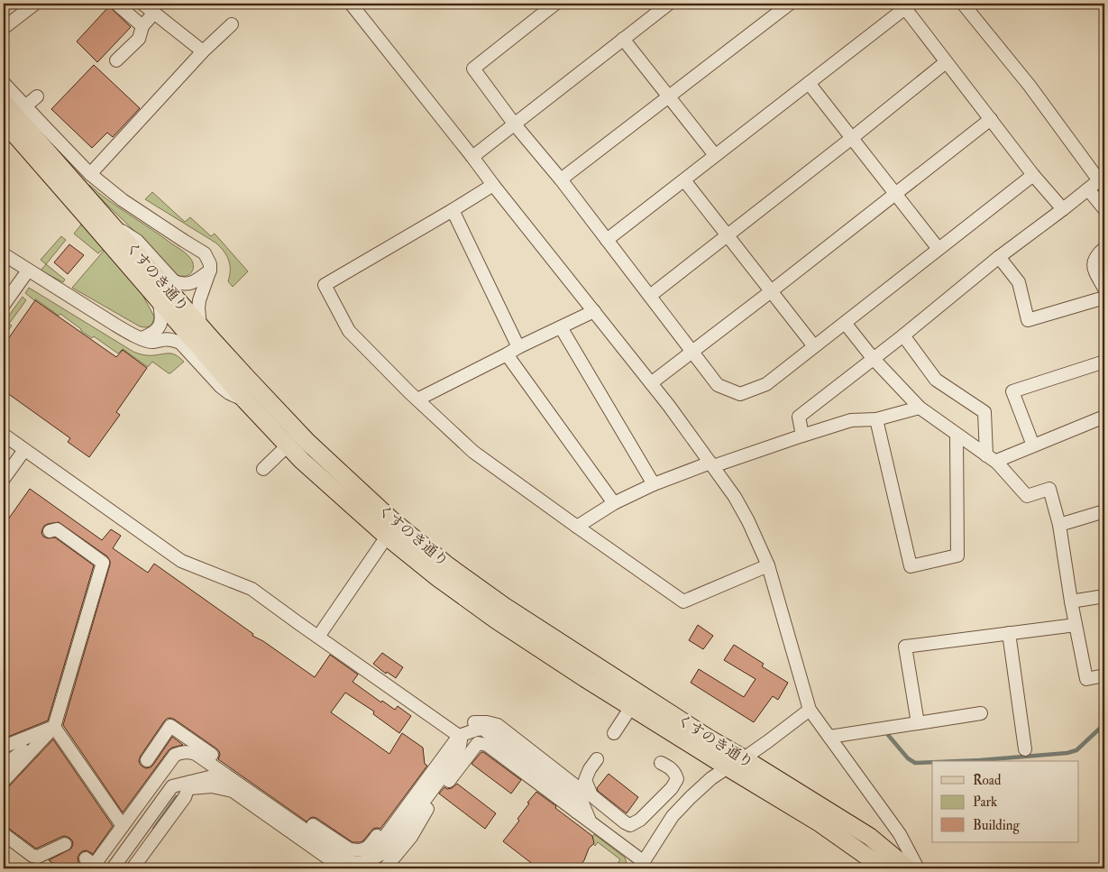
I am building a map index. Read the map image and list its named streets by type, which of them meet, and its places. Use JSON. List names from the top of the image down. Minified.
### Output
{"streets":{"main road":["くすのき通り"]},"legend":["Road","Park","Building"]}
